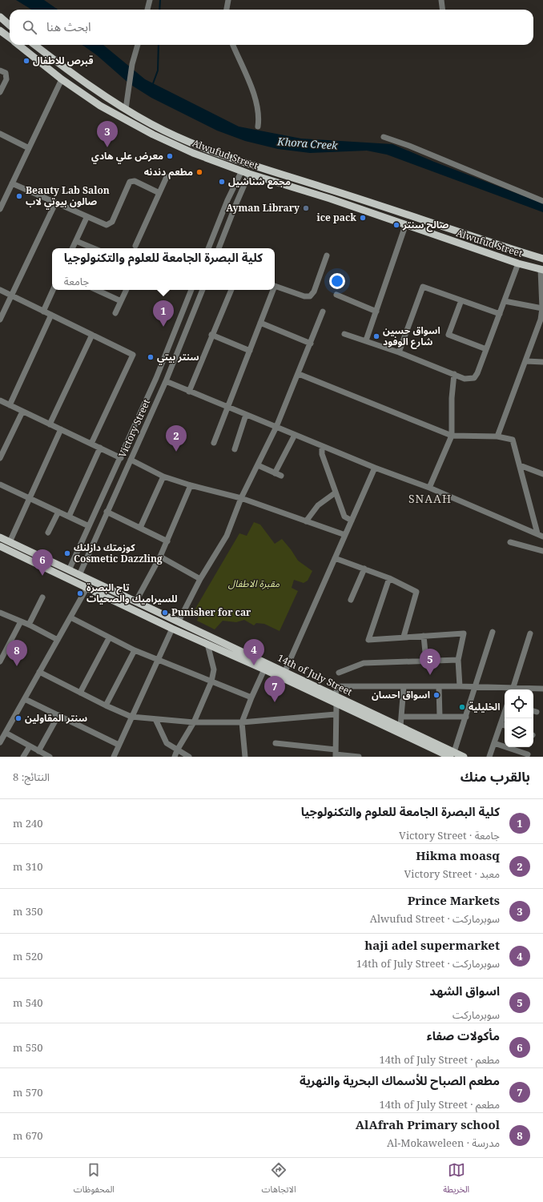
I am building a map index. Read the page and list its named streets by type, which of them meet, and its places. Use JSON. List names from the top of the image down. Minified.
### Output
{"streets":{"main road":["Alwufud Street","14th of July Street"],"street":["Victory Street"]},"crossings":[["Victory Street","14th of July Street"]],"districts":["SNAAH"],"water":["Khora Creek"],"parks":["مقبرة الاطفال"],"places":["قبرص للاطفال","معرض علي هادي","مطعم دندنه","مجمع شناشيل","Beauty Lab Salon صالون بيوتي لاب","Ayman Library","ice pack","صالح سنتر","اسواق حسين شارع الوفود","سنتر بيتي","كوزمتك دازلنك Cosmetic Dazzling","تاج البصرة للسيراميك والصحيات","Punisher for car","اسواق احسان","الخليلية","سنتر المقاولين"],"page":{"search":"ابحث هنا","pins":["3","1","2","6","4","8","5","7"],"popup":["كلية البصرة الجامعة للعلوم والتكنولوجيا","جامعة"],"heading":["بالقرب منك","النتائج: 8"],"list":[{"mark":"1","name":"كلية البصرة الجامعة للعلوم والتكنولوجيا","note":"جامعة · Victory Street","value":"240 m"},{"mark":"2","name":"Hikma moasq","note":"معبد · Victory Street","value":"310 m"},{"mark":"3","name":"Prince Markets","note":"سوبرماركت · Alwufud Street","value":"350 m"},{"mark":"4","name":"haji adel supermarket","note":"سوبرماركت · 14th of July Street","value":"520 m"},{"mark":"5","name":"اسواق الشهد","note":"سوبرماركت","value":"540 m"},{"mark":"6","name":"مأكولات صفاء","note":"مطعم · 14th of July Street","value":"550 m"},{"mark":"7","name":"مطعم الصباح للأسماك البحرية والنهرية","note":"مطعم · 14th of July Street","value":"570 m"},{"mark":"8","name":"AlAfrah Primary school","note":"مدرسة · Al-Mokaweleen","value":"670 m"}],"nav":["الخريطة","الاتجاهات","المحفوظات"]}}
